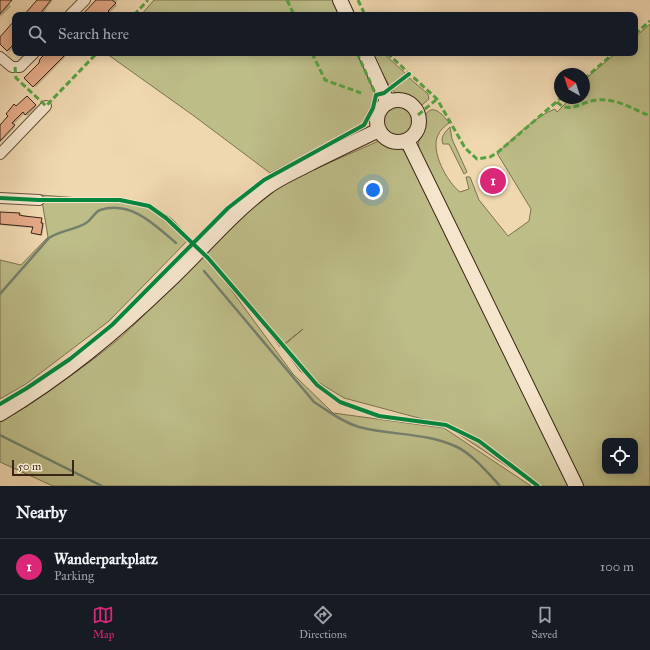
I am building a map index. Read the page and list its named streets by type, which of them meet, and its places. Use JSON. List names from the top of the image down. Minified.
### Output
{"scale_bar":"50 m","north":"top left","page":{"search":"Search here","pins":"1","scale":"50 m","heading":"Nearby","list":[{"mark":"1","name":"Wanderparkplatz","note":"Parking","value":"100 m"}],"nav":["Map","Directions","Saved"]}}
